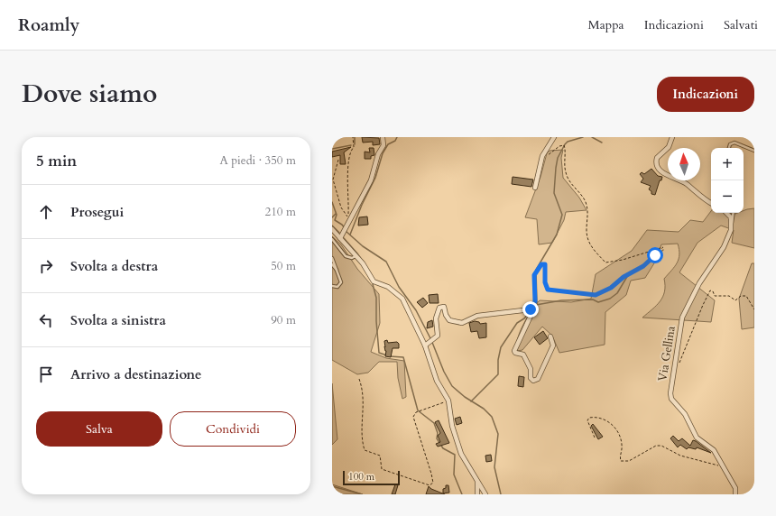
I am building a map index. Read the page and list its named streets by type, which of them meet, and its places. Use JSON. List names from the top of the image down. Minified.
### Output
{"streets":{"street":["Via Gellina"]},"scale_bar":"100 m","north":"top","page":{"header":"Roamly","nav":["Mappa","Indicazioni","Salvati"],"title":"Dove siamo","buttons":["Indicazioni",["Salva","Condividi"]],"heading":["5 min","A piedi · 350 m"],"map_buttons":["+","−"],"list":[["Prosegui","210 m"],["Svolta a destra","50 m"],["Svolta a sinistra","90 m"],"Arrivo a destinazione"],"scale":"100 m"}}
